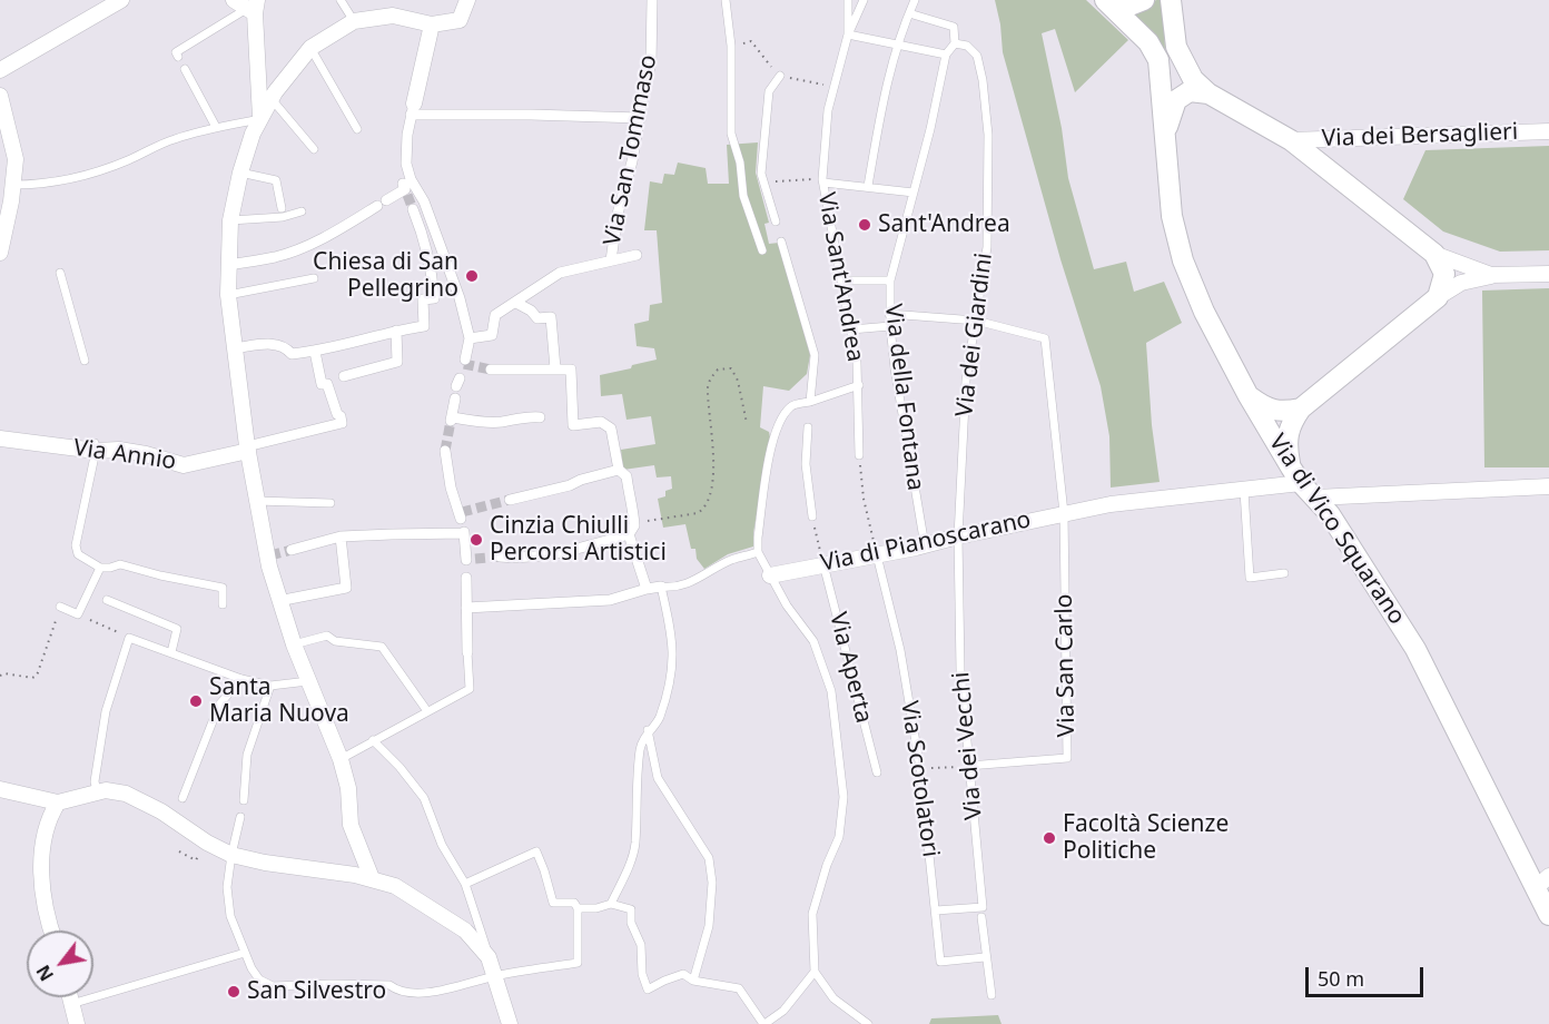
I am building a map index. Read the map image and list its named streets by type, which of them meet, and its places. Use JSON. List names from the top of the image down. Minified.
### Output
{"streets":{"main road":["Via di Vico Squarano"],"street":["Via dei Bersaglieri","Via San Tommaso","Via Annio","Via di Pianoscarano"],"lane":["Via Sant'Andrea","Via dei Giardini","Via della Fontana","Via San Carlo","Via Aperta","Via dei Vecchi","Via Scotolatori"]},"crossings":[["Via dei Giardini","Via di Pianoscarano"],["Via dei Giardini","Via dei Vecchi"],["Via della Fontana","Via di Pianoscarano"],["Via di Vico Squarano","Via di Pianoscarano"],["Via di Pianoscarano","Via San Carlo"],["Via di Pianoscarano","Via Aperta"],["Via di Pianoscarano","Via dei Vecchi"],["Via di Pianoscarano","Via Scotolatori"],["Via San Carlo","Via dei Vecchi"],["Via dei Vecchi","Via Scotolatori"]],"places":["Sant'Andrea","Chiesa di San Pellegrino","Cinzia Chiulli Percorsi Artistici","Santa Maria Nuova","Facoltà Scienze Politiche","San Silvestro"],"scale_bar":"50 m","north":"bottom left"}
